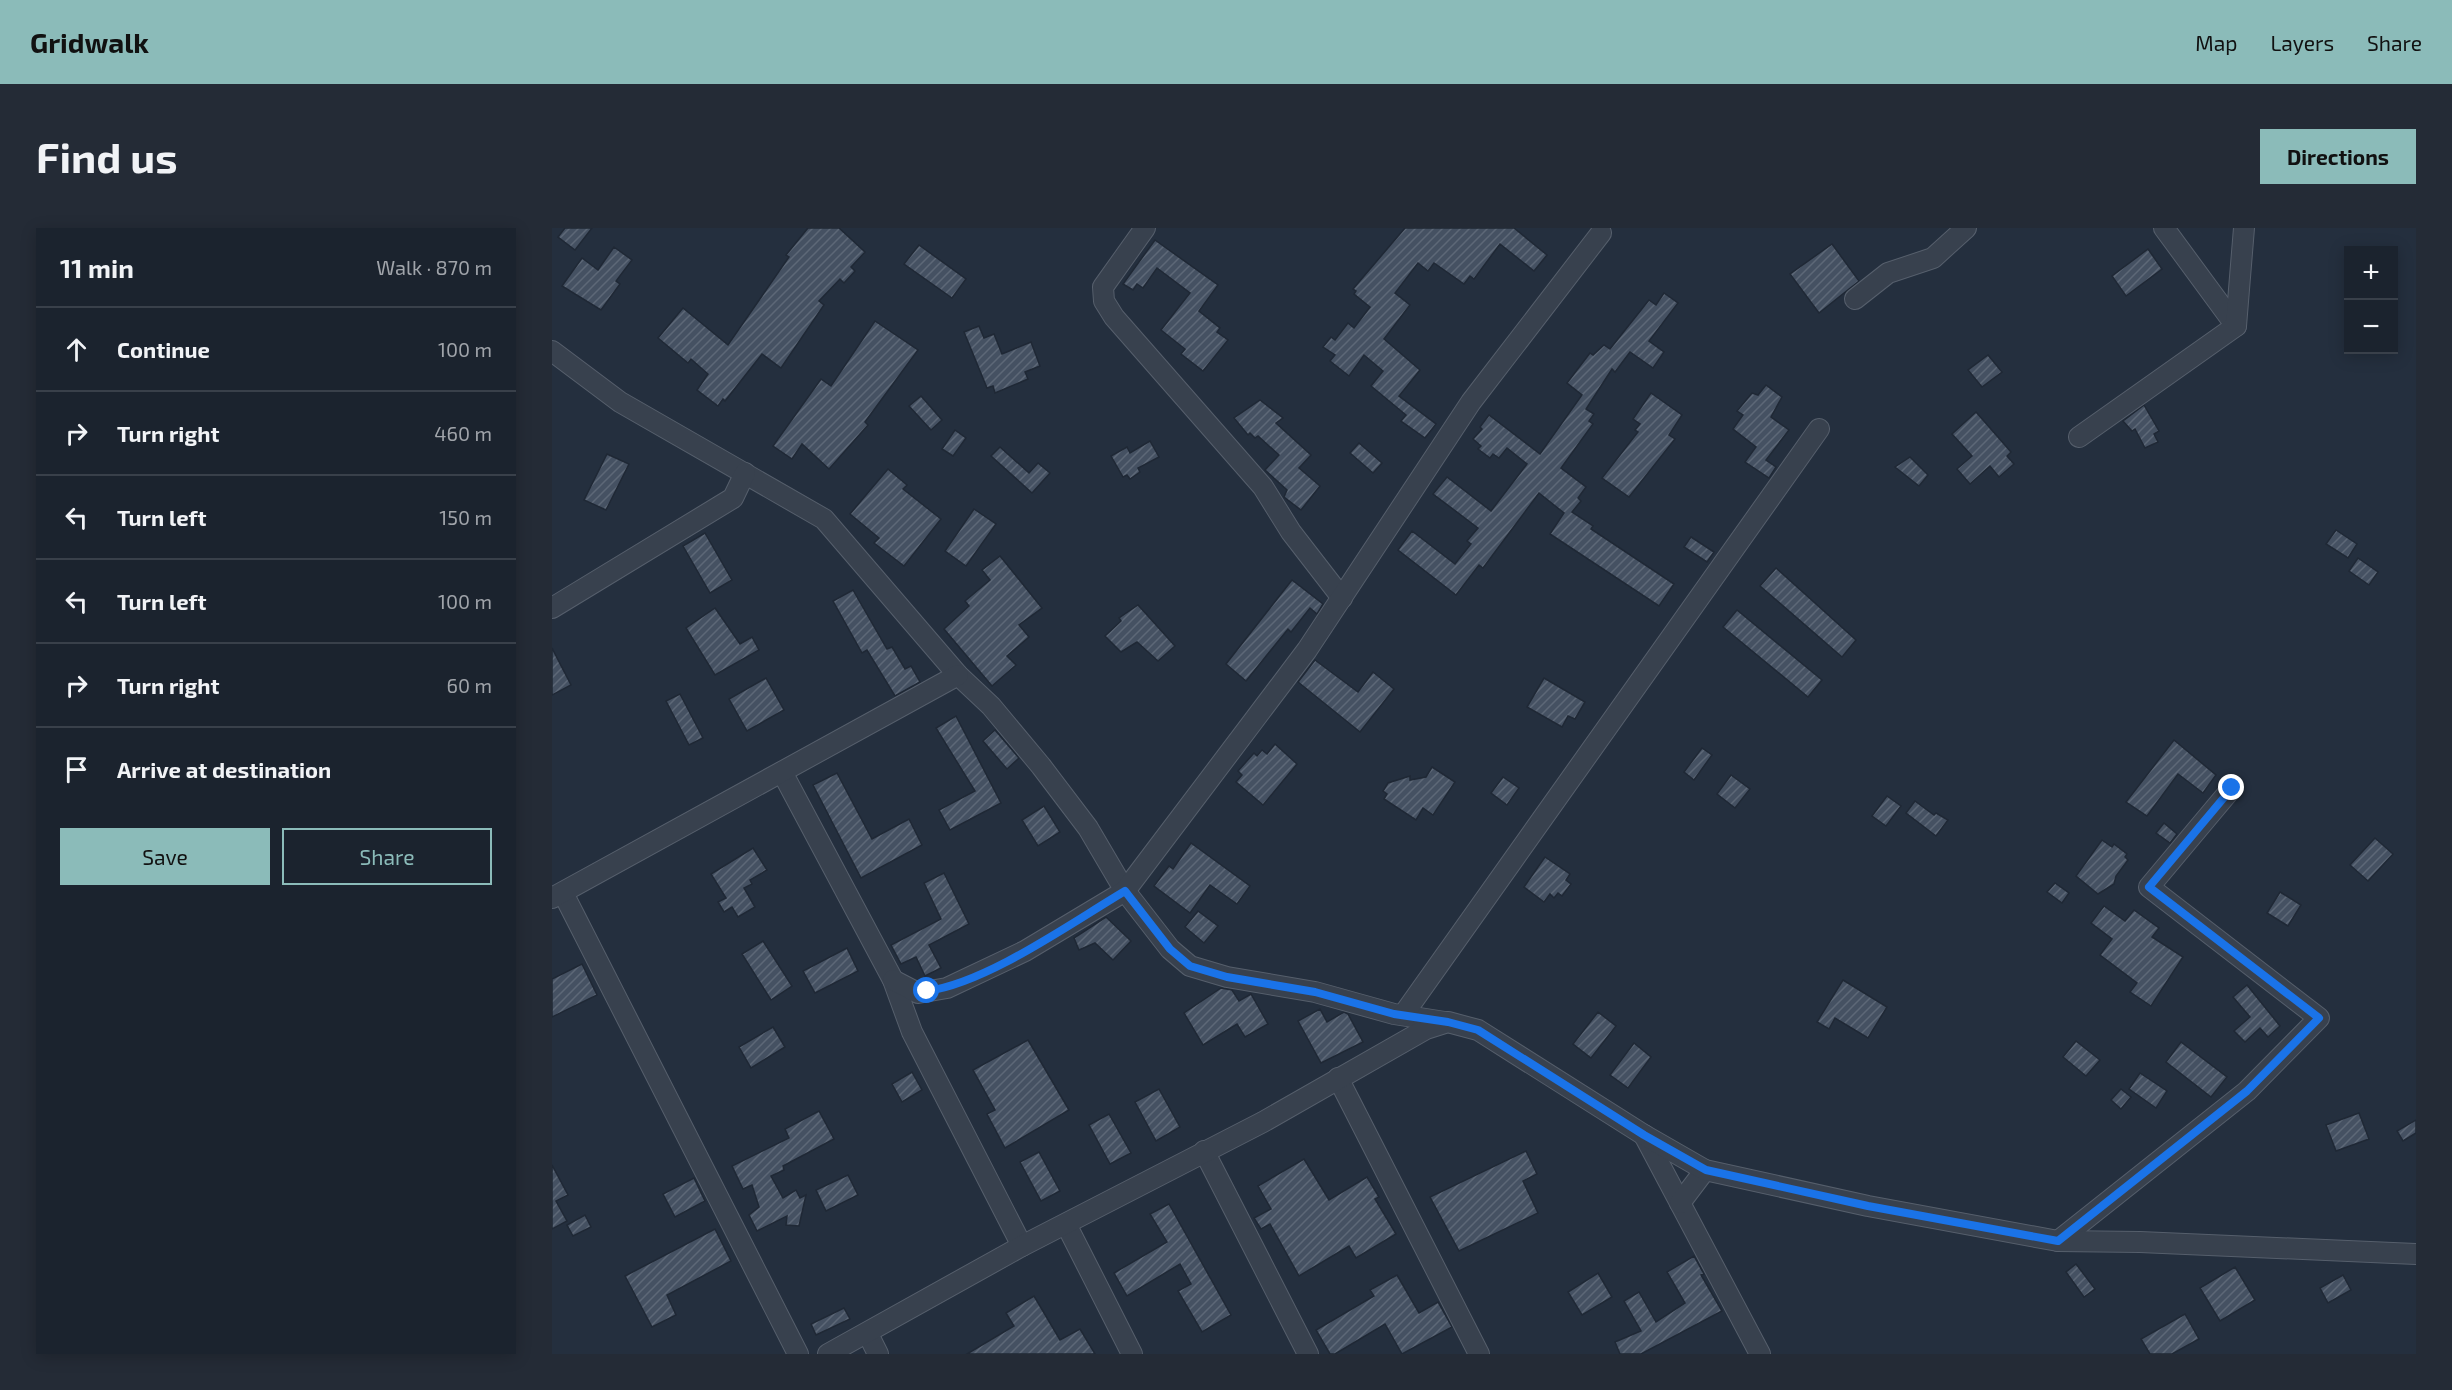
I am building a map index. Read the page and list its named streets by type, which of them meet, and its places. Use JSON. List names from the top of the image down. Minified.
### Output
{"page":{"header":"Gridwalk","nav":["Map","Layers","Share"],"buttons":["Directions",["Save","Share"]],"title":"Find us","heading":["11 min","Walk · 870 m"],"map_buttons":["+","−"],"list":[["Continue","100 m"],["Turn right","460 m"],["Turn left","150 m"],["Turn left","100 m"],["Turn right","60 m"],"Arrive at destination"]}}
